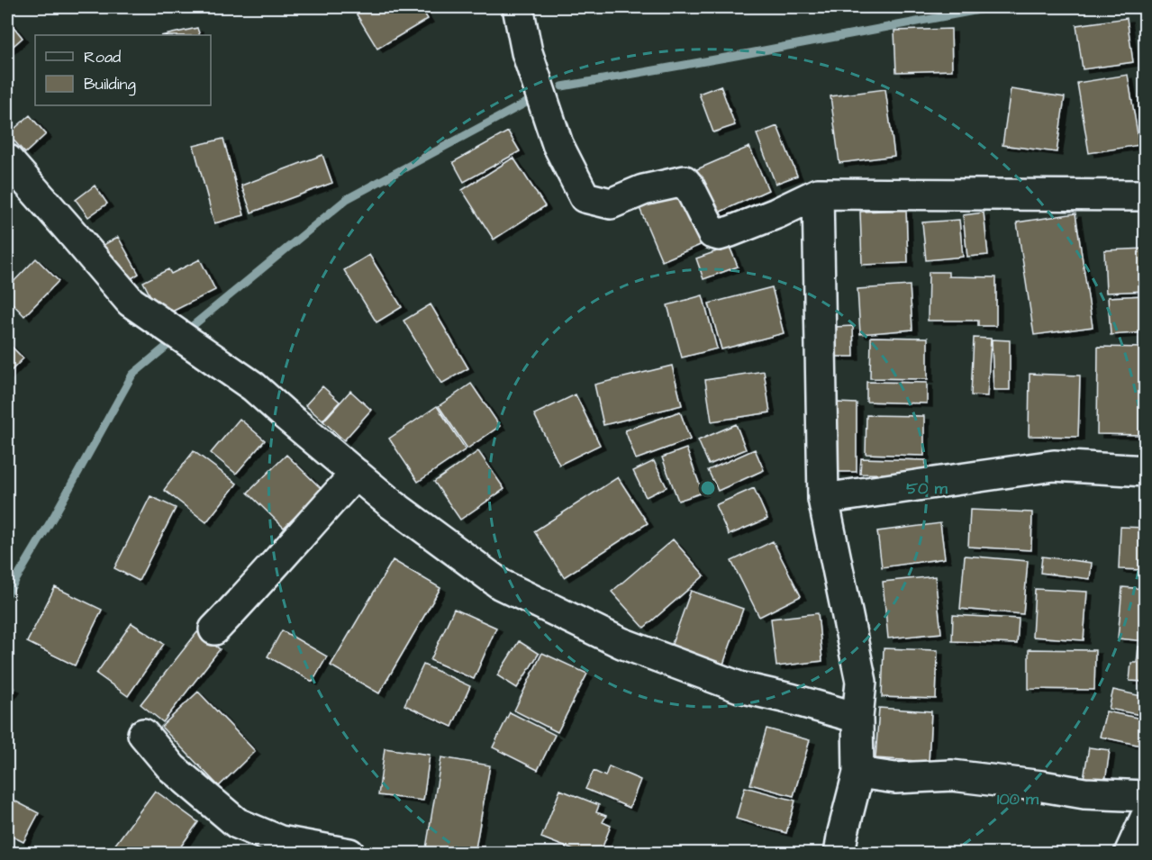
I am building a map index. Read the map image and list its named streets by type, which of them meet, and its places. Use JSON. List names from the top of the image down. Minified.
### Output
{"legend":["Road","Building"],"rings":["50 m","100 m"]}
